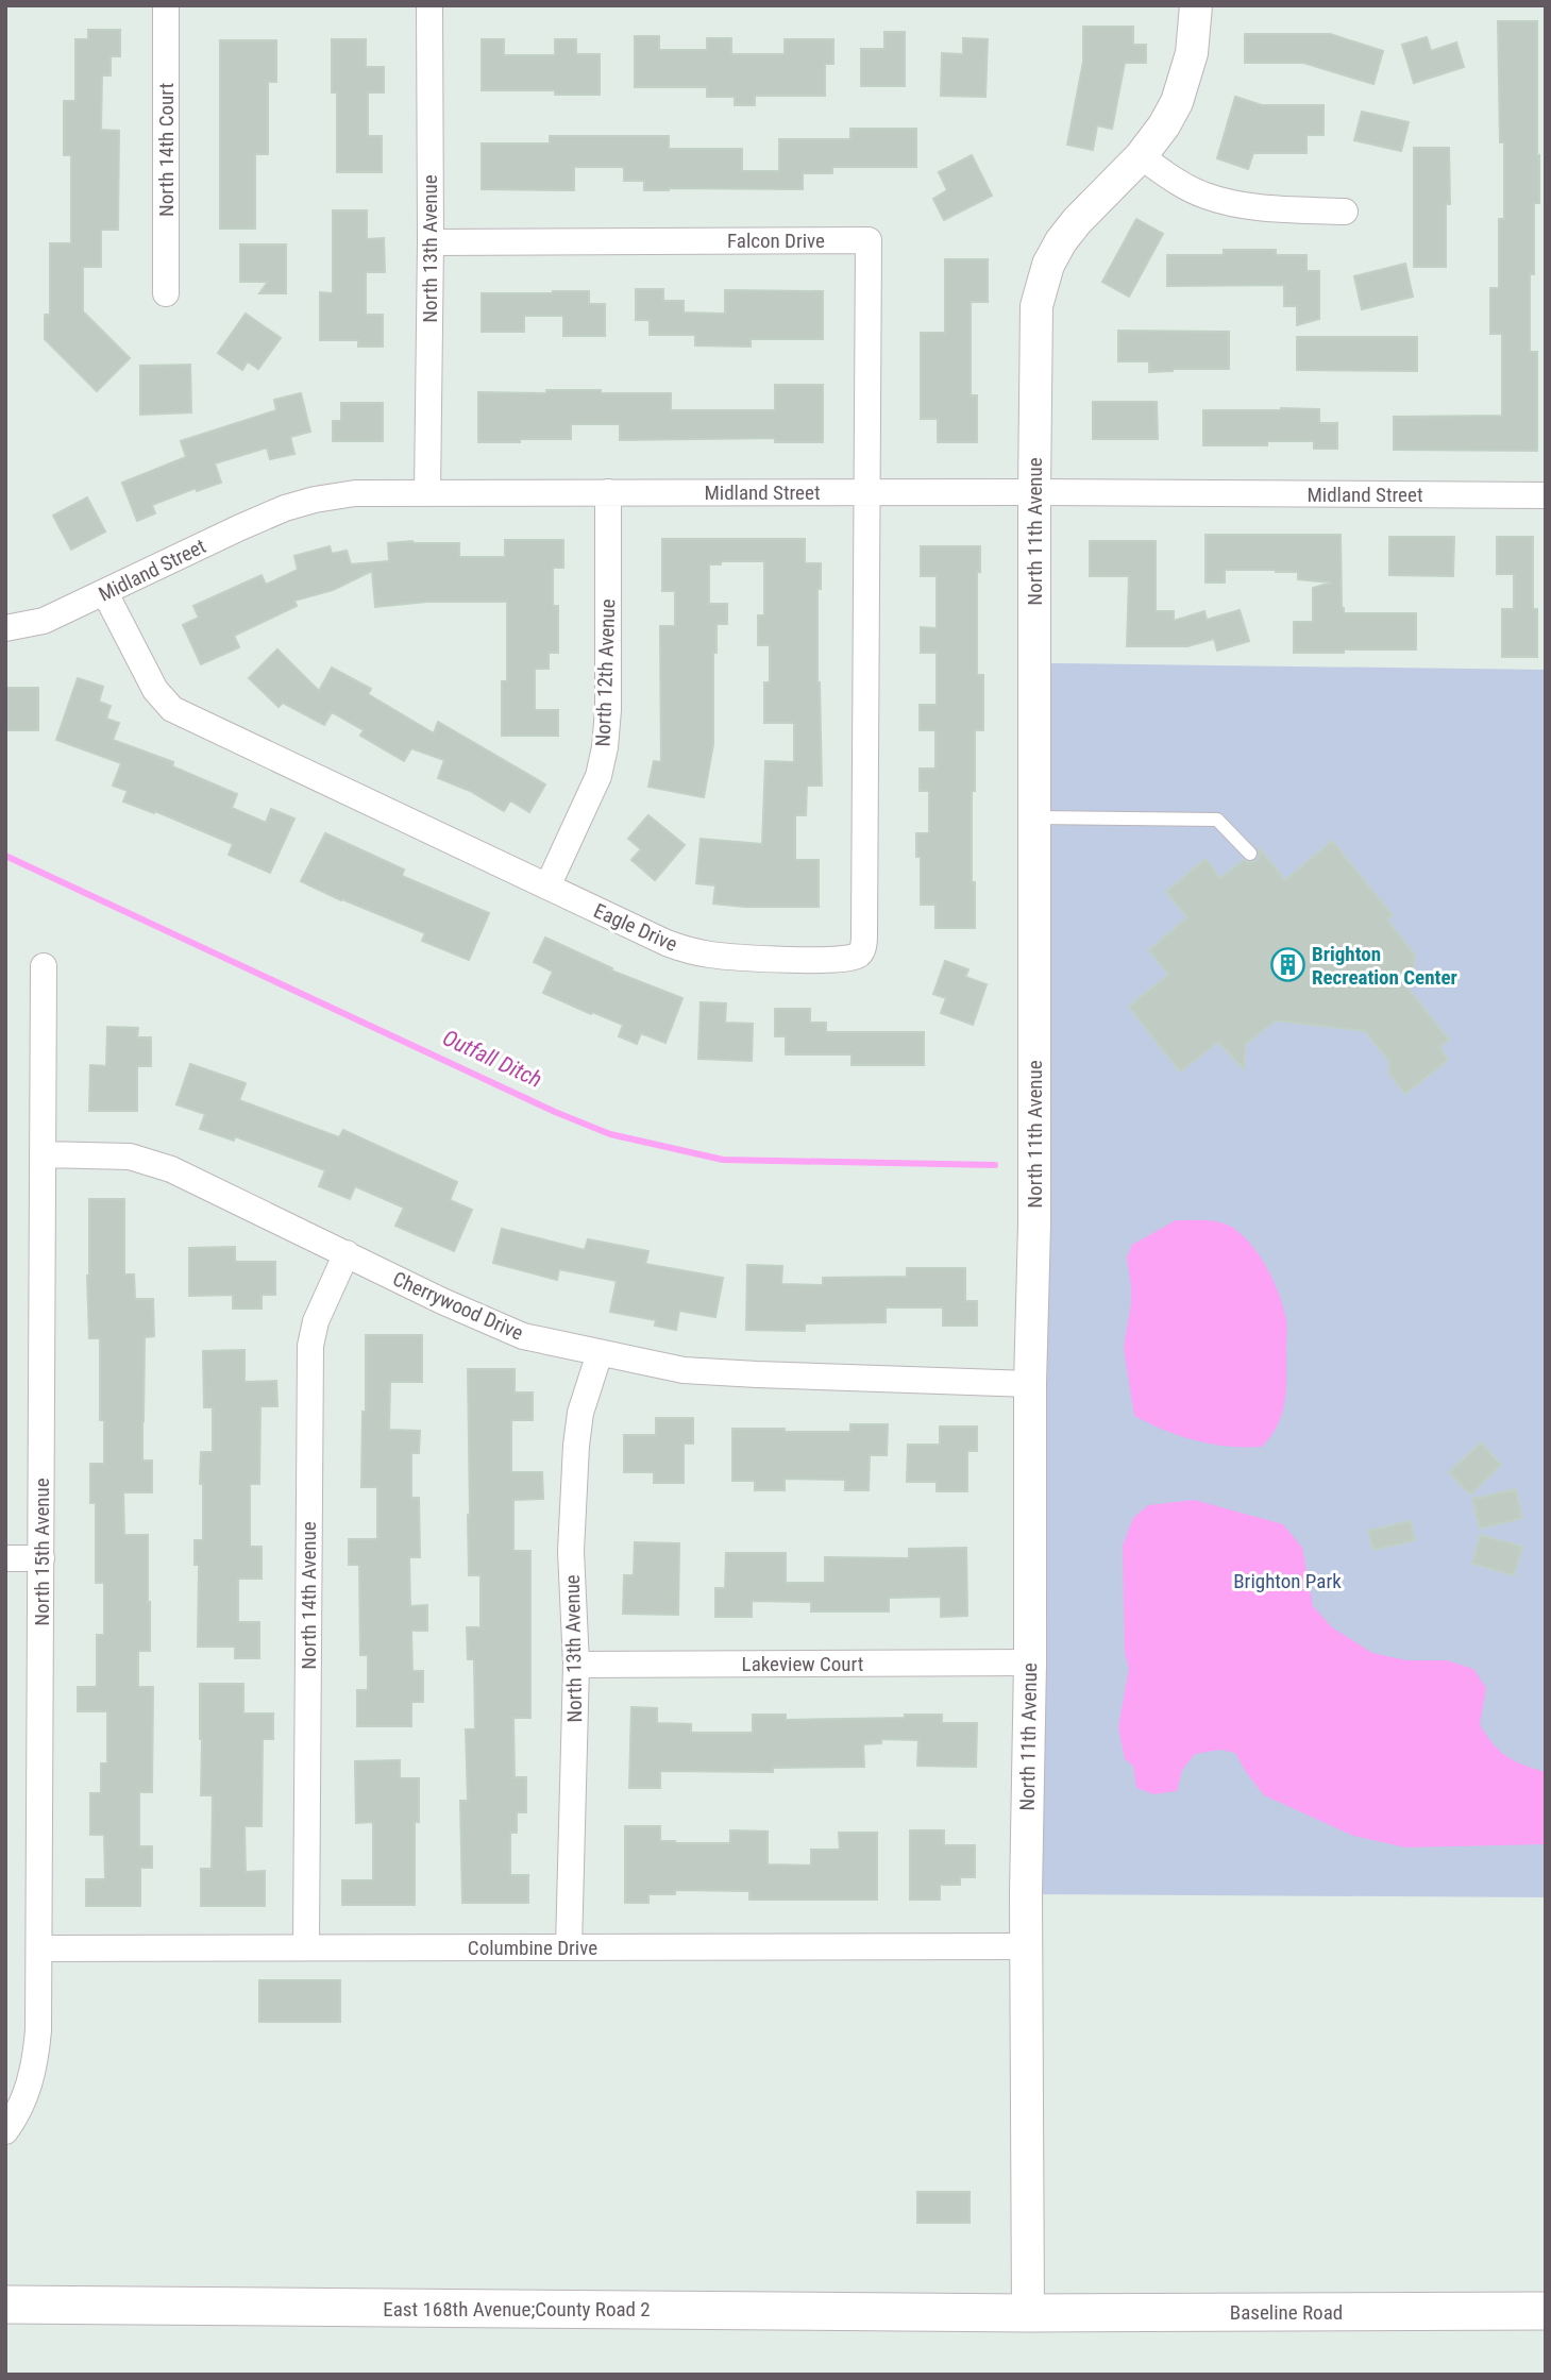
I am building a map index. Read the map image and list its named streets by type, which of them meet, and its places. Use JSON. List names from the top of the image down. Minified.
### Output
{"streets":{"main road":["East 168th Avenue;County Road 2","Baseline Road"],"street":["North 14th Court","Falcon Drive","North 13th Avenue","Midland Street","North 11th Avenue","North 12th Avenue","Eagle Drive","Cherrywood Drive","North 15th Avenue","North 14th Avenue","Lakeview Court","Columbine Drive"]},"crossings":[["Falcon Drive","North 13th Avenue"],["Falcon Drive","Midland Street"],["Falcon Drive","Eagle Drive"],["North 13th Avenue","Midland Street"],["North 13th Avenue","Cherrywood Drive"],["North 13th Avenue","Lakeview Court"],["North 13th Avenue","Columbine Drive"],["Midland Street","North 11th Avenue"],["Midland Street","North 12th Avenue"],["Midland Street","Eagle Drive"],["North 11th Avenue","Cherrywood Drive"],["North 11th Avenue","Lakeview Court"],["North 11th Avenue","Columbine Drive"],["North 11th Avenue","East 168th Avenue;County Road 2"],["North 11th Avenue","Baseline Road"],["North 12th Avenue","Eagle Drive"],["Cherrywood Drive","North 15th Avenue"],["Cherrywood Drive","North 14th Avenue"],["North 15th Avenue","Columbine Drive"],["North 14th Avenue","Columbine Drive"],["East 168th Avenue;County Road 2","Baseline Road"]],"water":["Outfall Ditch"],"parks":["Brighton Park"],"places":{"building":["Brighton Recreation Center"]}}
